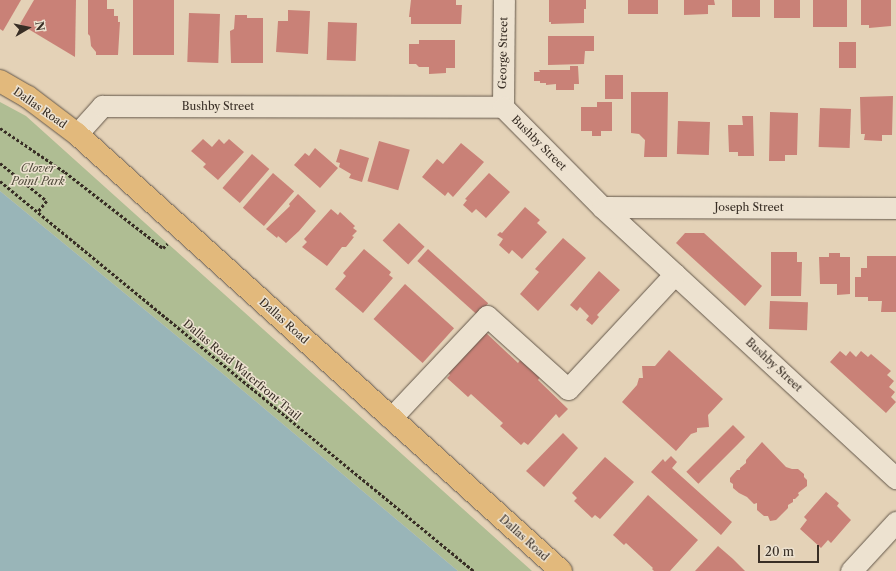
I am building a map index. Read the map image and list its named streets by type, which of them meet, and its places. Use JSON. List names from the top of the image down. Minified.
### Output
{"streets":{"main road":["Dallas Road"],"street":["George Street","Bushby Street","Joseph Street"],"path":["Dallas Road Waterfront Trail"]},"crossings":[["George Street","Bushby Street"],["Bushby Street","Dallas Road"],["Bushby Street","Joseph Street"]],"parks":["Clover Point Park"],"scale_bar":"20 m","north":"right"}
